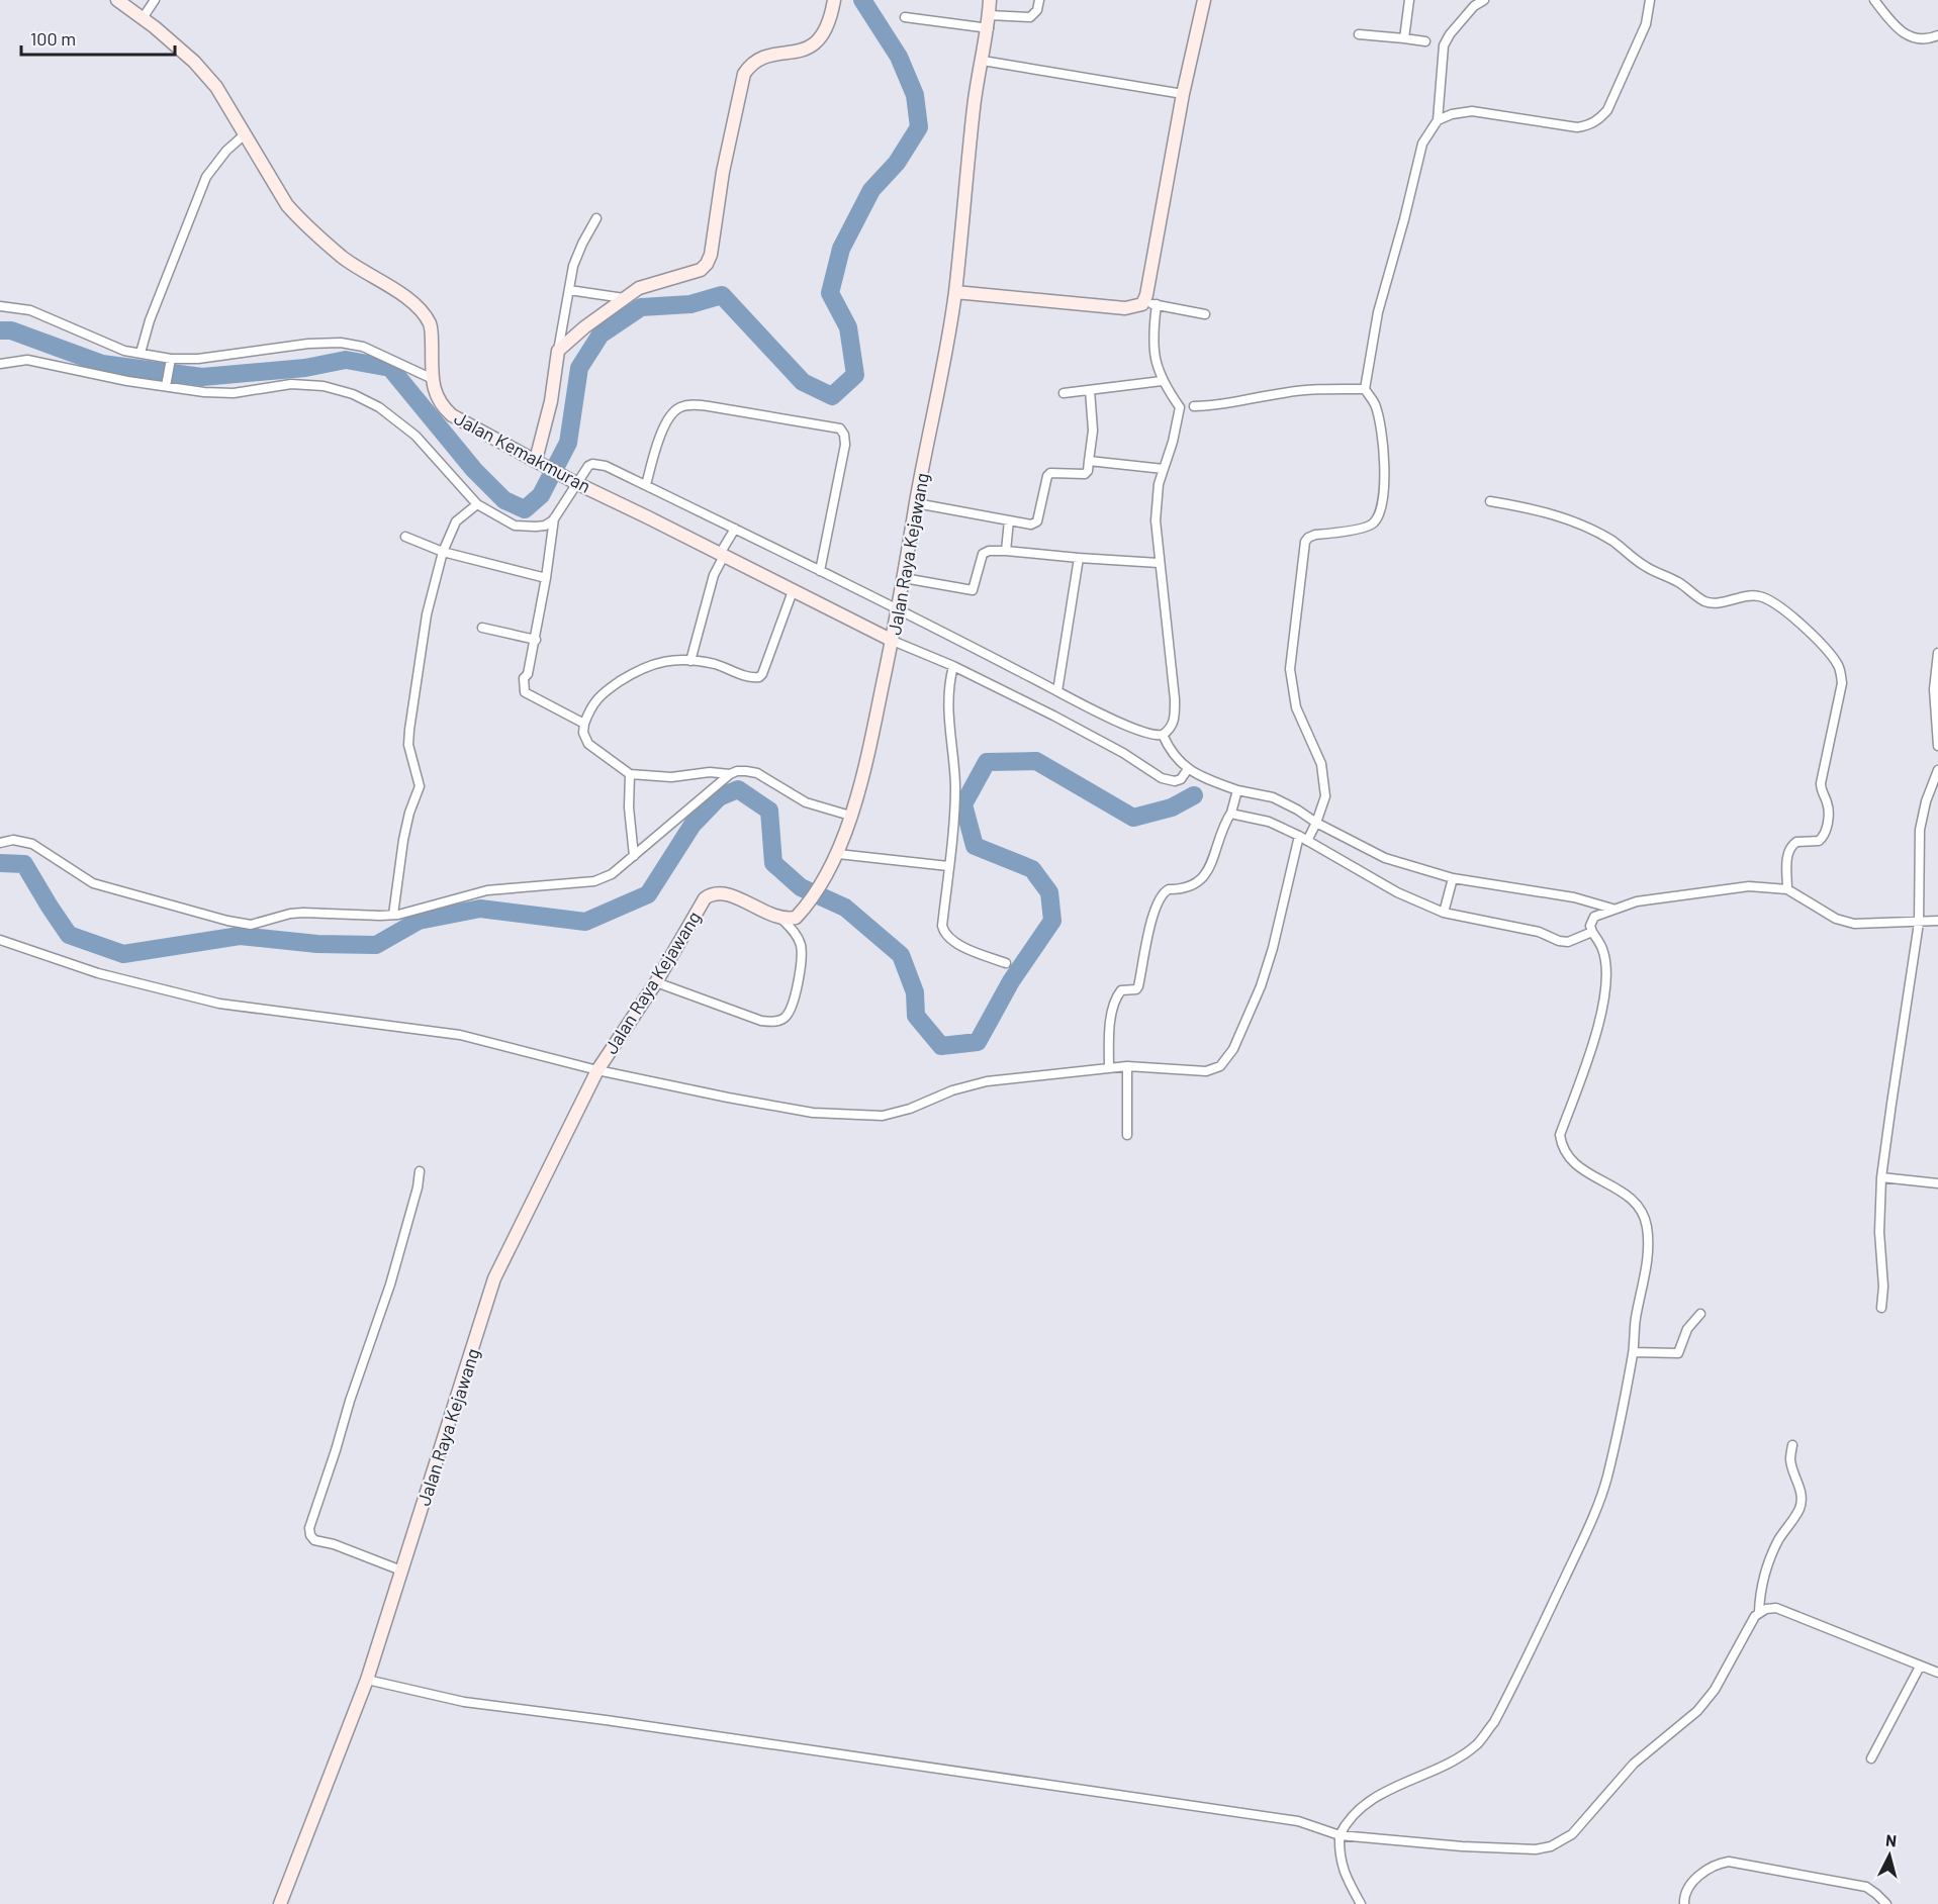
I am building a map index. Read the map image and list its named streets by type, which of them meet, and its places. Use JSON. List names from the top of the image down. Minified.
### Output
{"streets":{"street":["Jalan Kemakmuran","Jalan Raya Kejawang"]},"crossings":[["Jalan Kemakmuran","Jalan Raya Kejawang"]],"scale_bar":"100 m","north":"top"}
